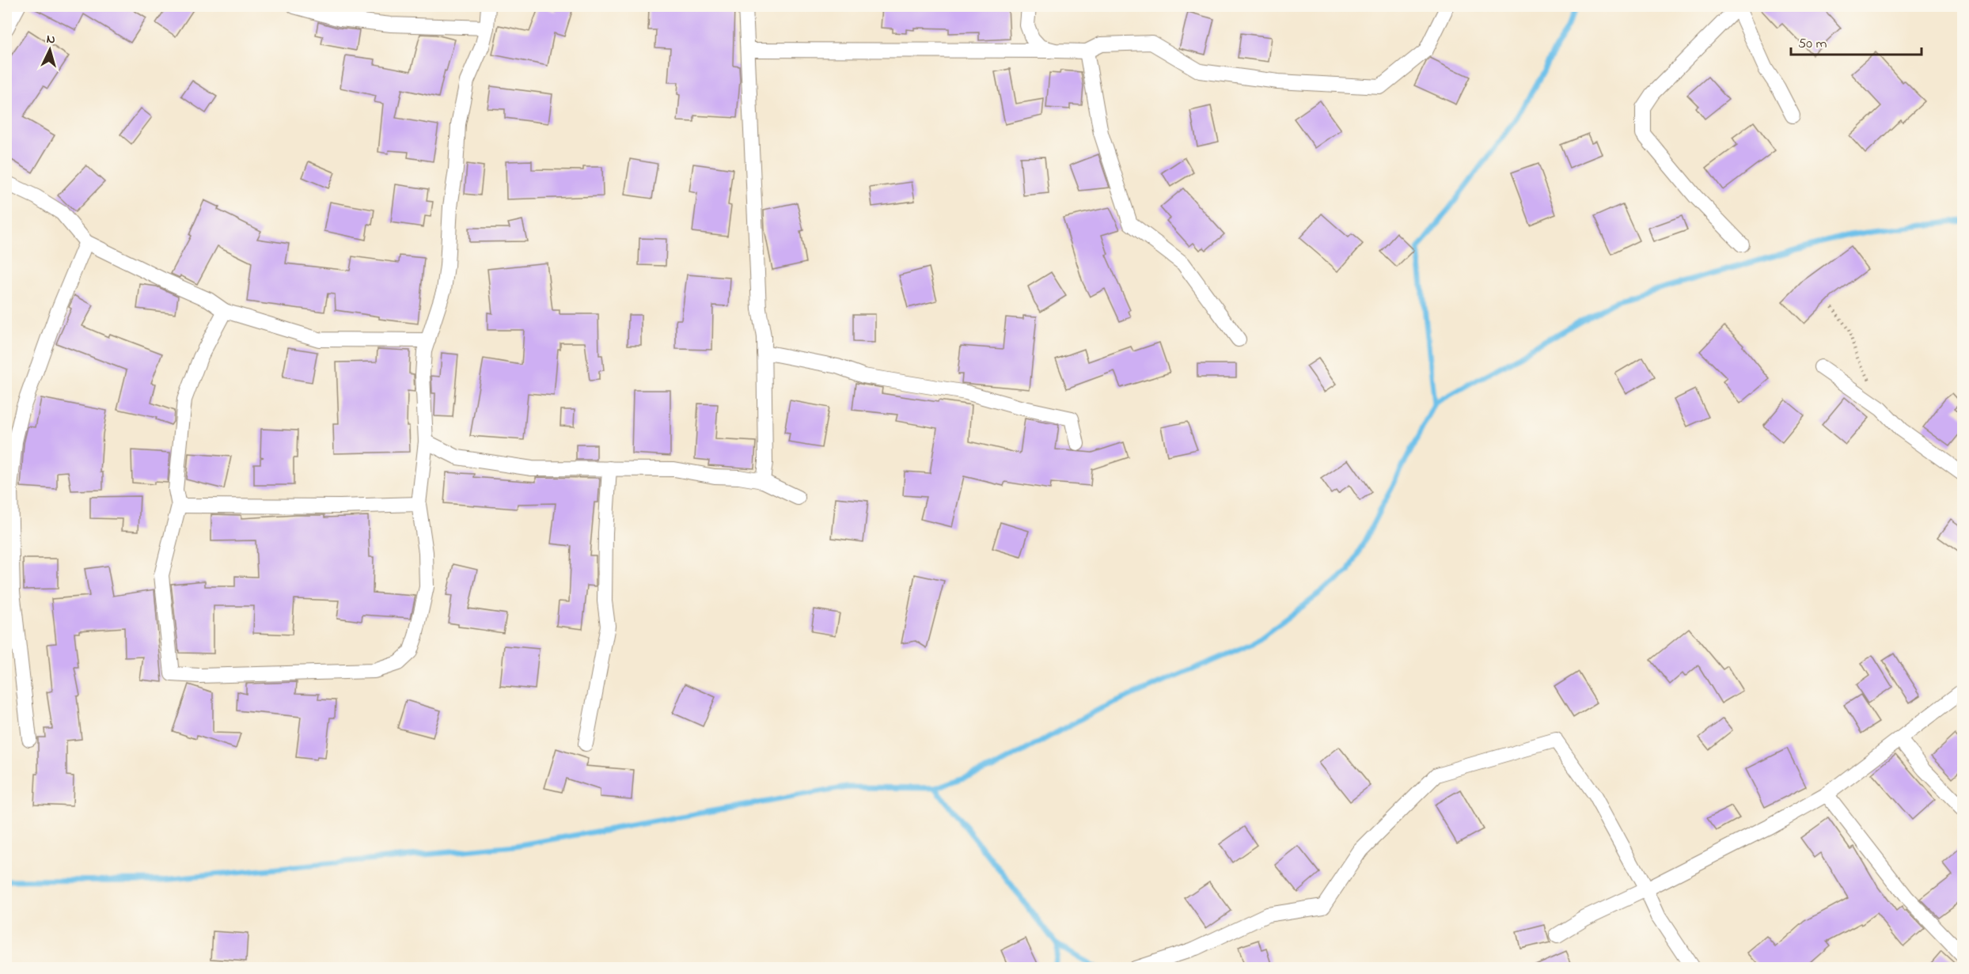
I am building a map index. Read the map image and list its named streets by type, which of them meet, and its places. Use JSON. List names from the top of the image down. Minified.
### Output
{"scale_bar":"50 m","north":"top"}
